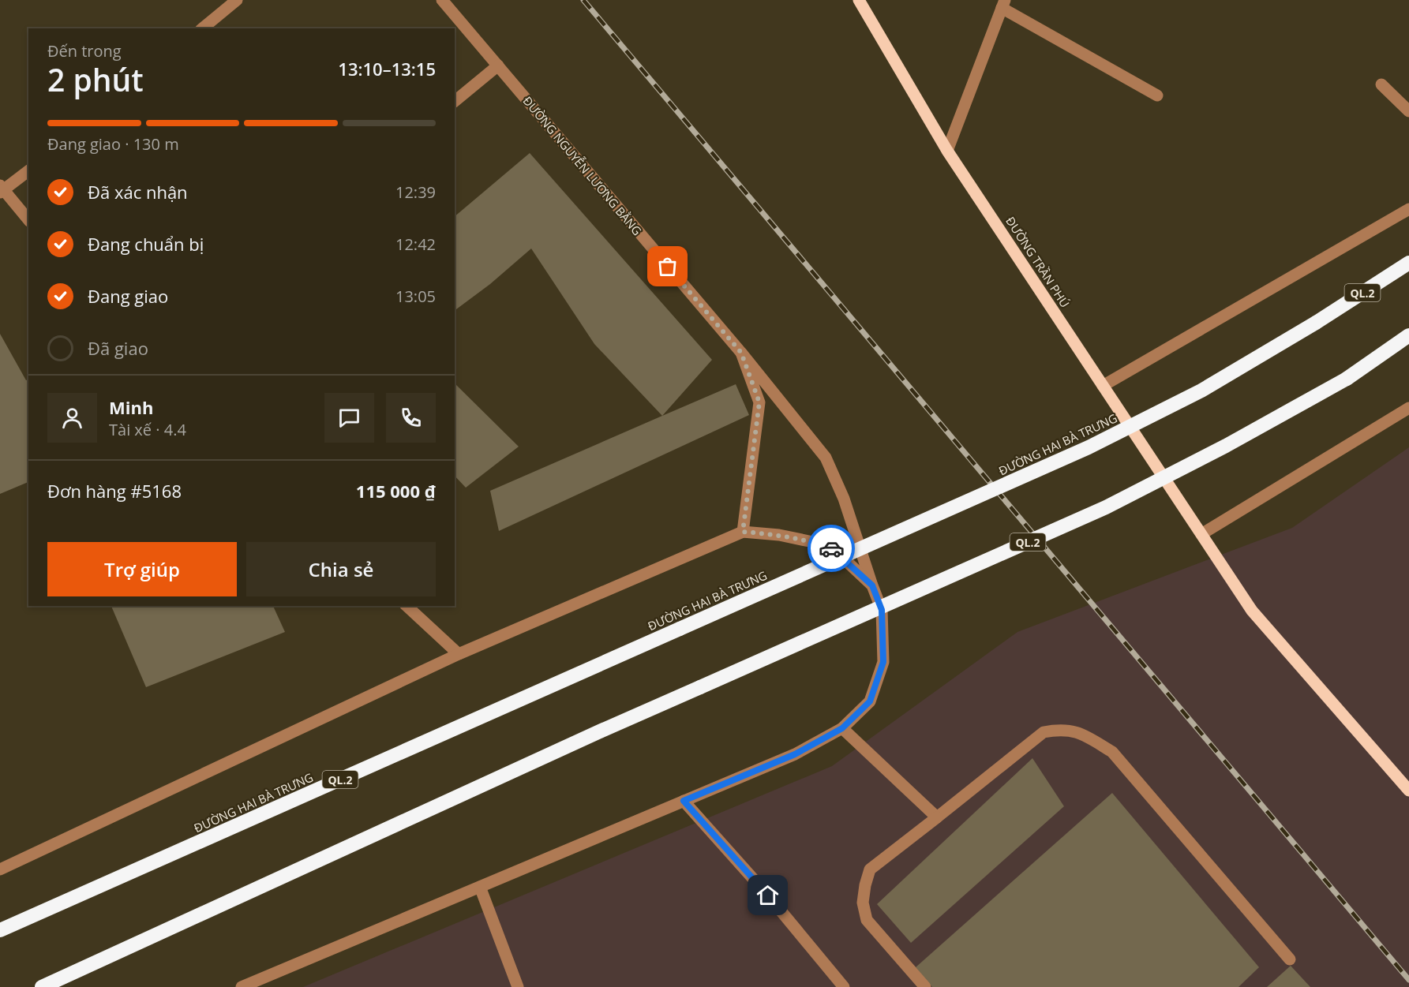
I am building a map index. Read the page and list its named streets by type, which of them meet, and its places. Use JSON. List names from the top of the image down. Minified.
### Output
{"streets":{"highway":["QL.2","ĐƯỜNG HAI BÀ TRƯNG"],"main road":["ĐƯỜNG TRẦN PHÚ"],"street":["ĐƯỜNG NGUYỄN LƯƠNG BẰNG"]},"page":{"heading":["2 phút","Đến trong","13:10–13:15"],"panel":["Minh","Tài xế · 4.4","Đơn hàng #5168","115 000 ₫"],"bar":"Đang giao · 130 m","list":[["Đã xác nhận","12:39"],["Đang chuẩn bị","12:42"],["Đang giao","13:05"],"Đã giao"],"buttons":["Trợ giúp","Chia sẻ"]}}
